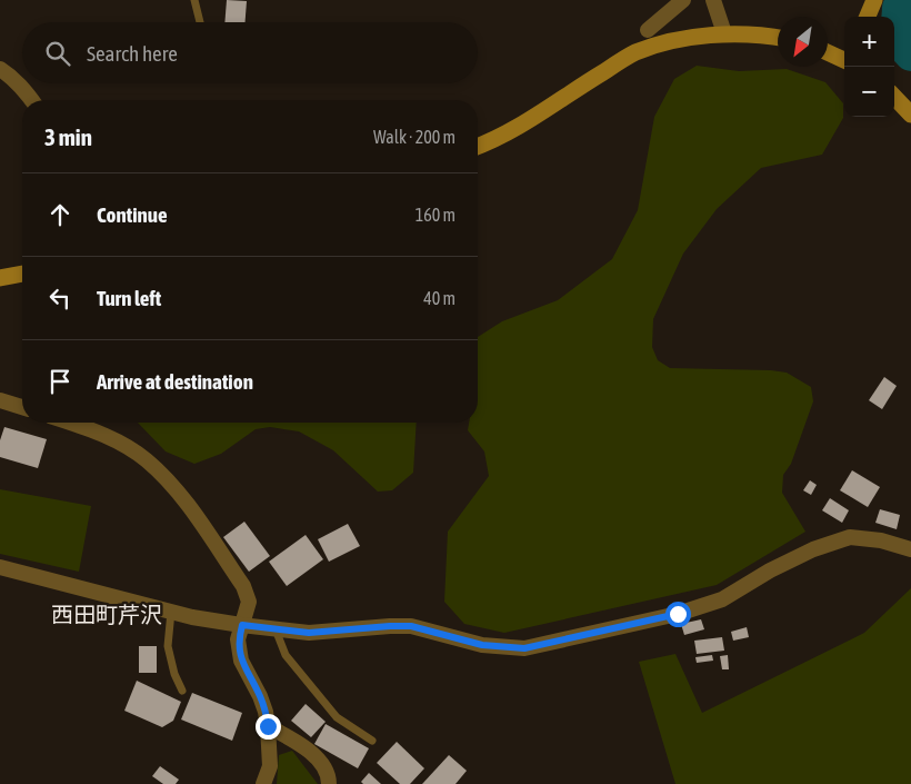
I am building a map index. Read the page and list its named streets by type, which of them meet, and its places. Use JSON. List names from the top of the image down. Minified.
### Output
{"districts":["西田町芹沢"],"north":"bottom left","page":{"map_buttons":["+","−"],"search":"Search here","heading":["3 min","Walk · 200 m"],"list":[["Continue","160 m"],["Turn left","40 m"],"Arrive at destination"]}}
